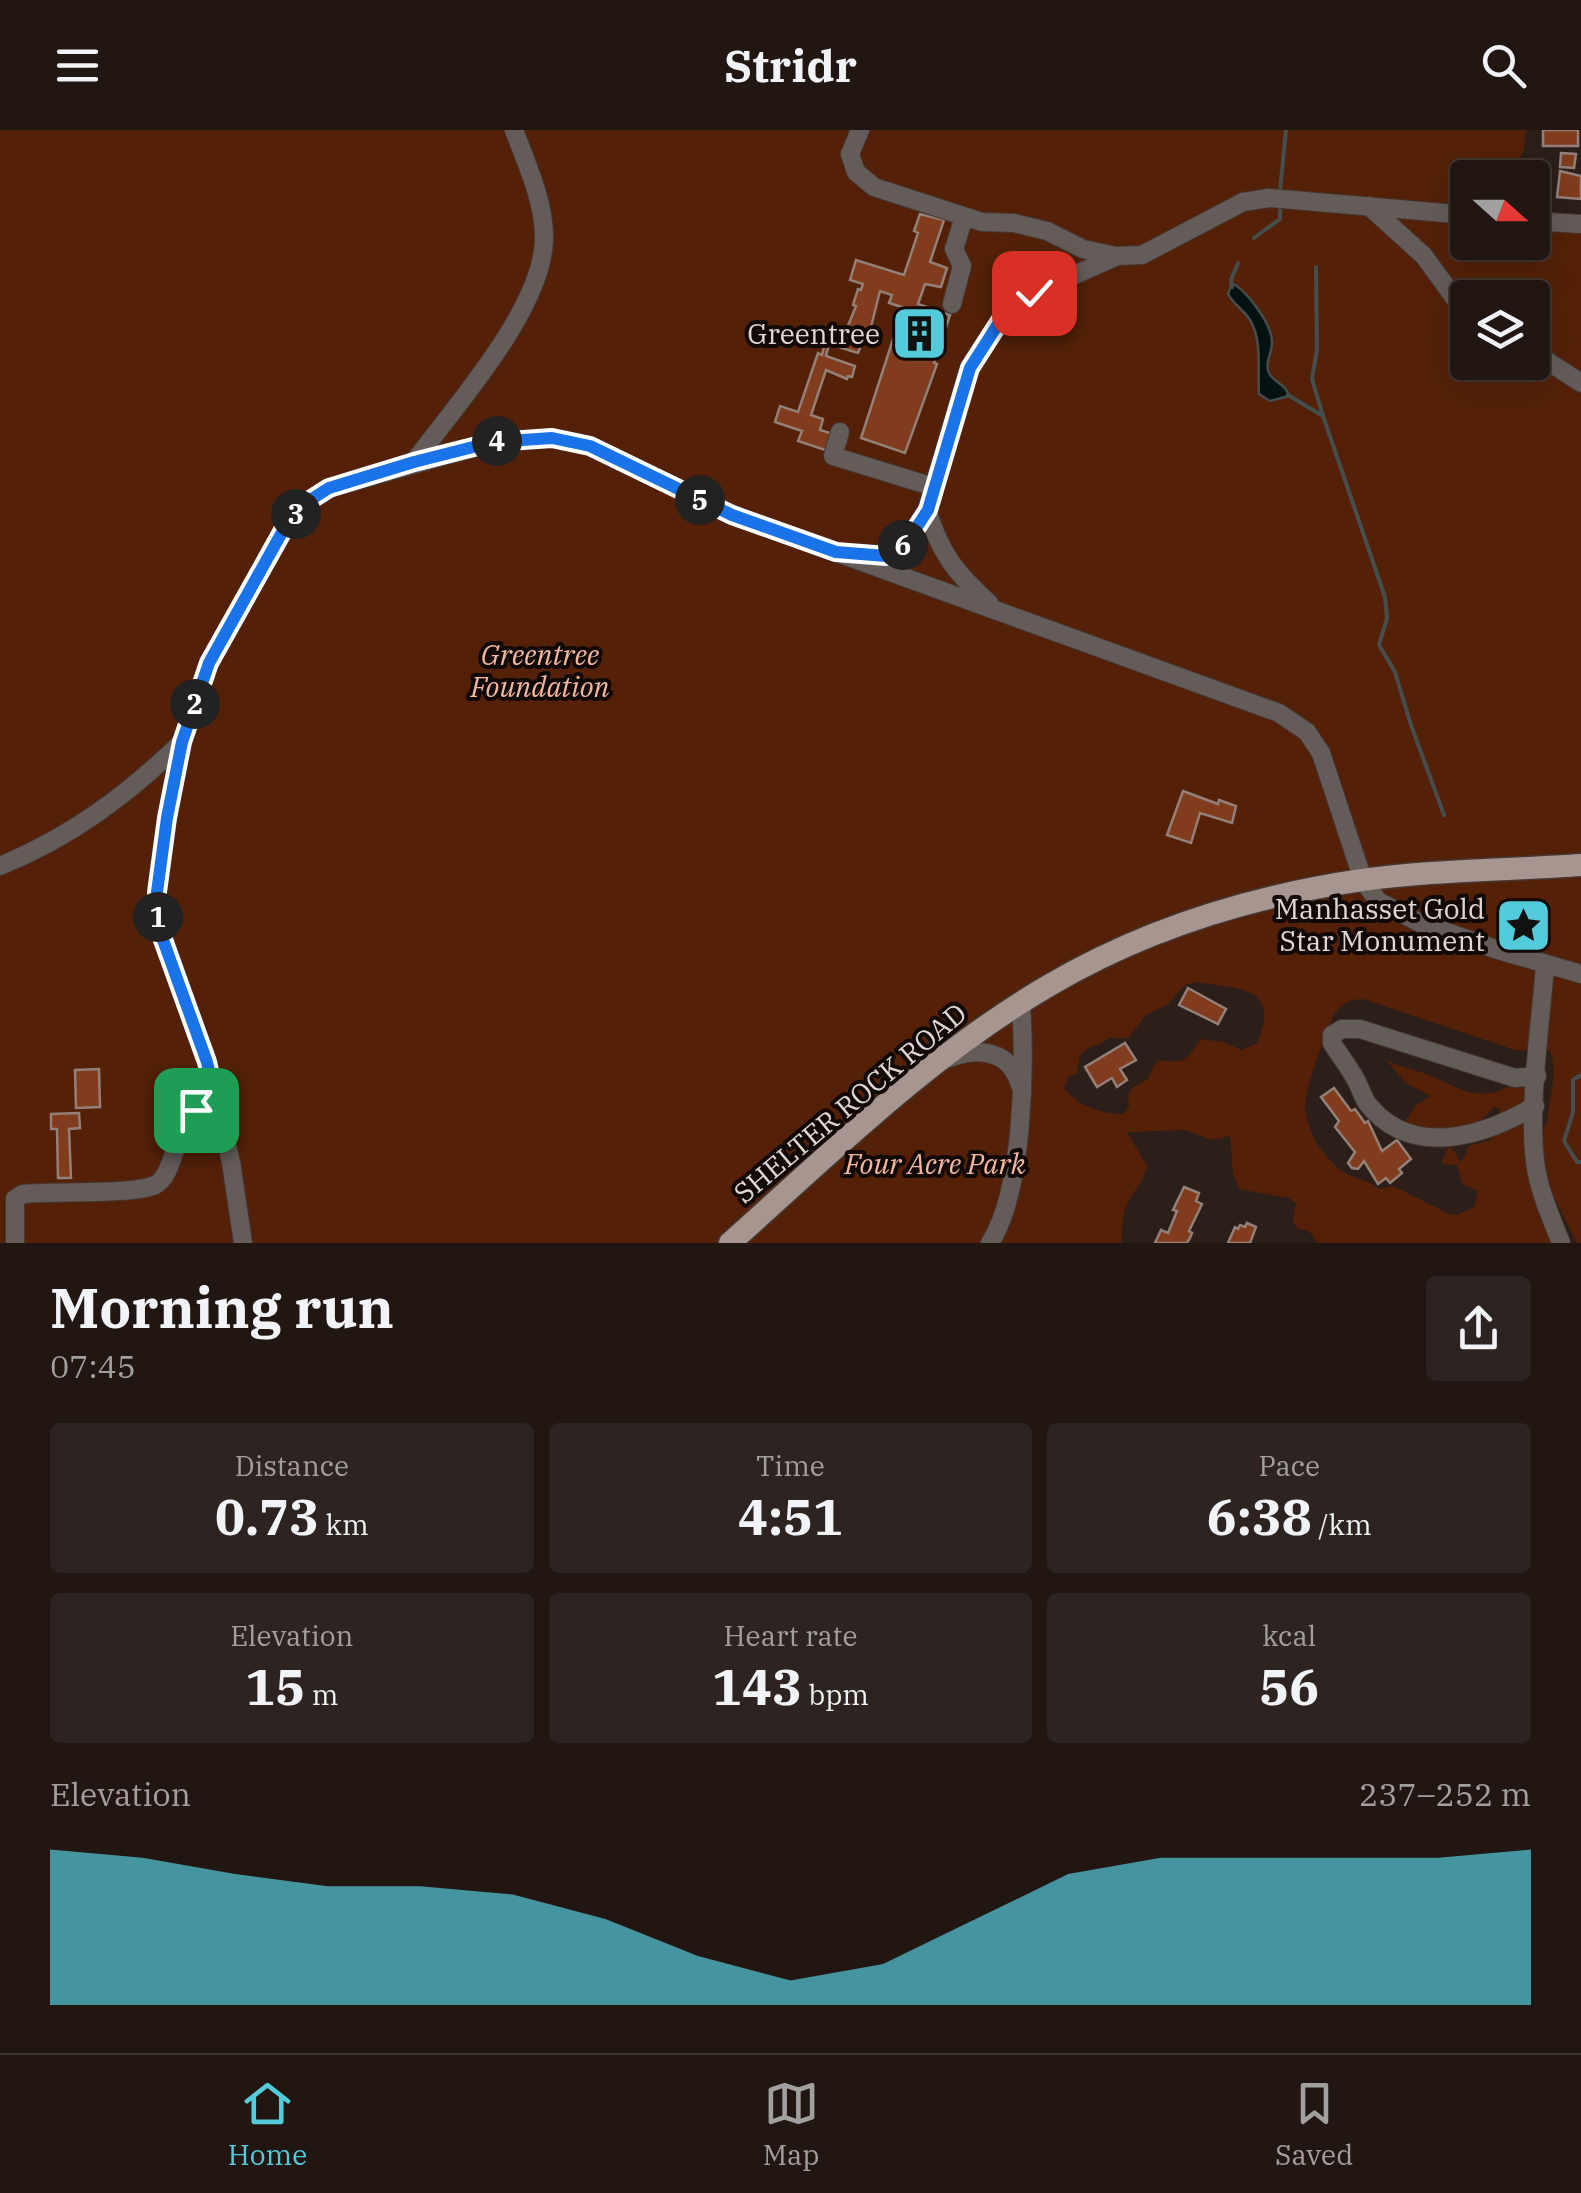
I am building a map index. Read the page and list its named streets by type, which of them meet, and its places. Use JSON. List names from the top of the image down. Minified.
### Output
{"streets":{"main road":["SHELTER ROCK ROAD"]},"parks":["Greentree Foundation","Four Acre Park"],"places":{"building":["Greentree"],"place":["Manhasset Gold Star Monument"]},"north":"right","page":{"header":"Stridr","pins":["4","5","3","6","2","1"],"heading":["Morning run","07:45"],"stats":[["Distance","0.73 km"],["Time","4:51"],["Pace","6:38 /km"],["Elevation","15 m"],["Heart rate","143 bpm"],["kcal","56"]],"chart":["Elevation","237–252 m"],"tabs":["Home","Map","Saved"]}}
